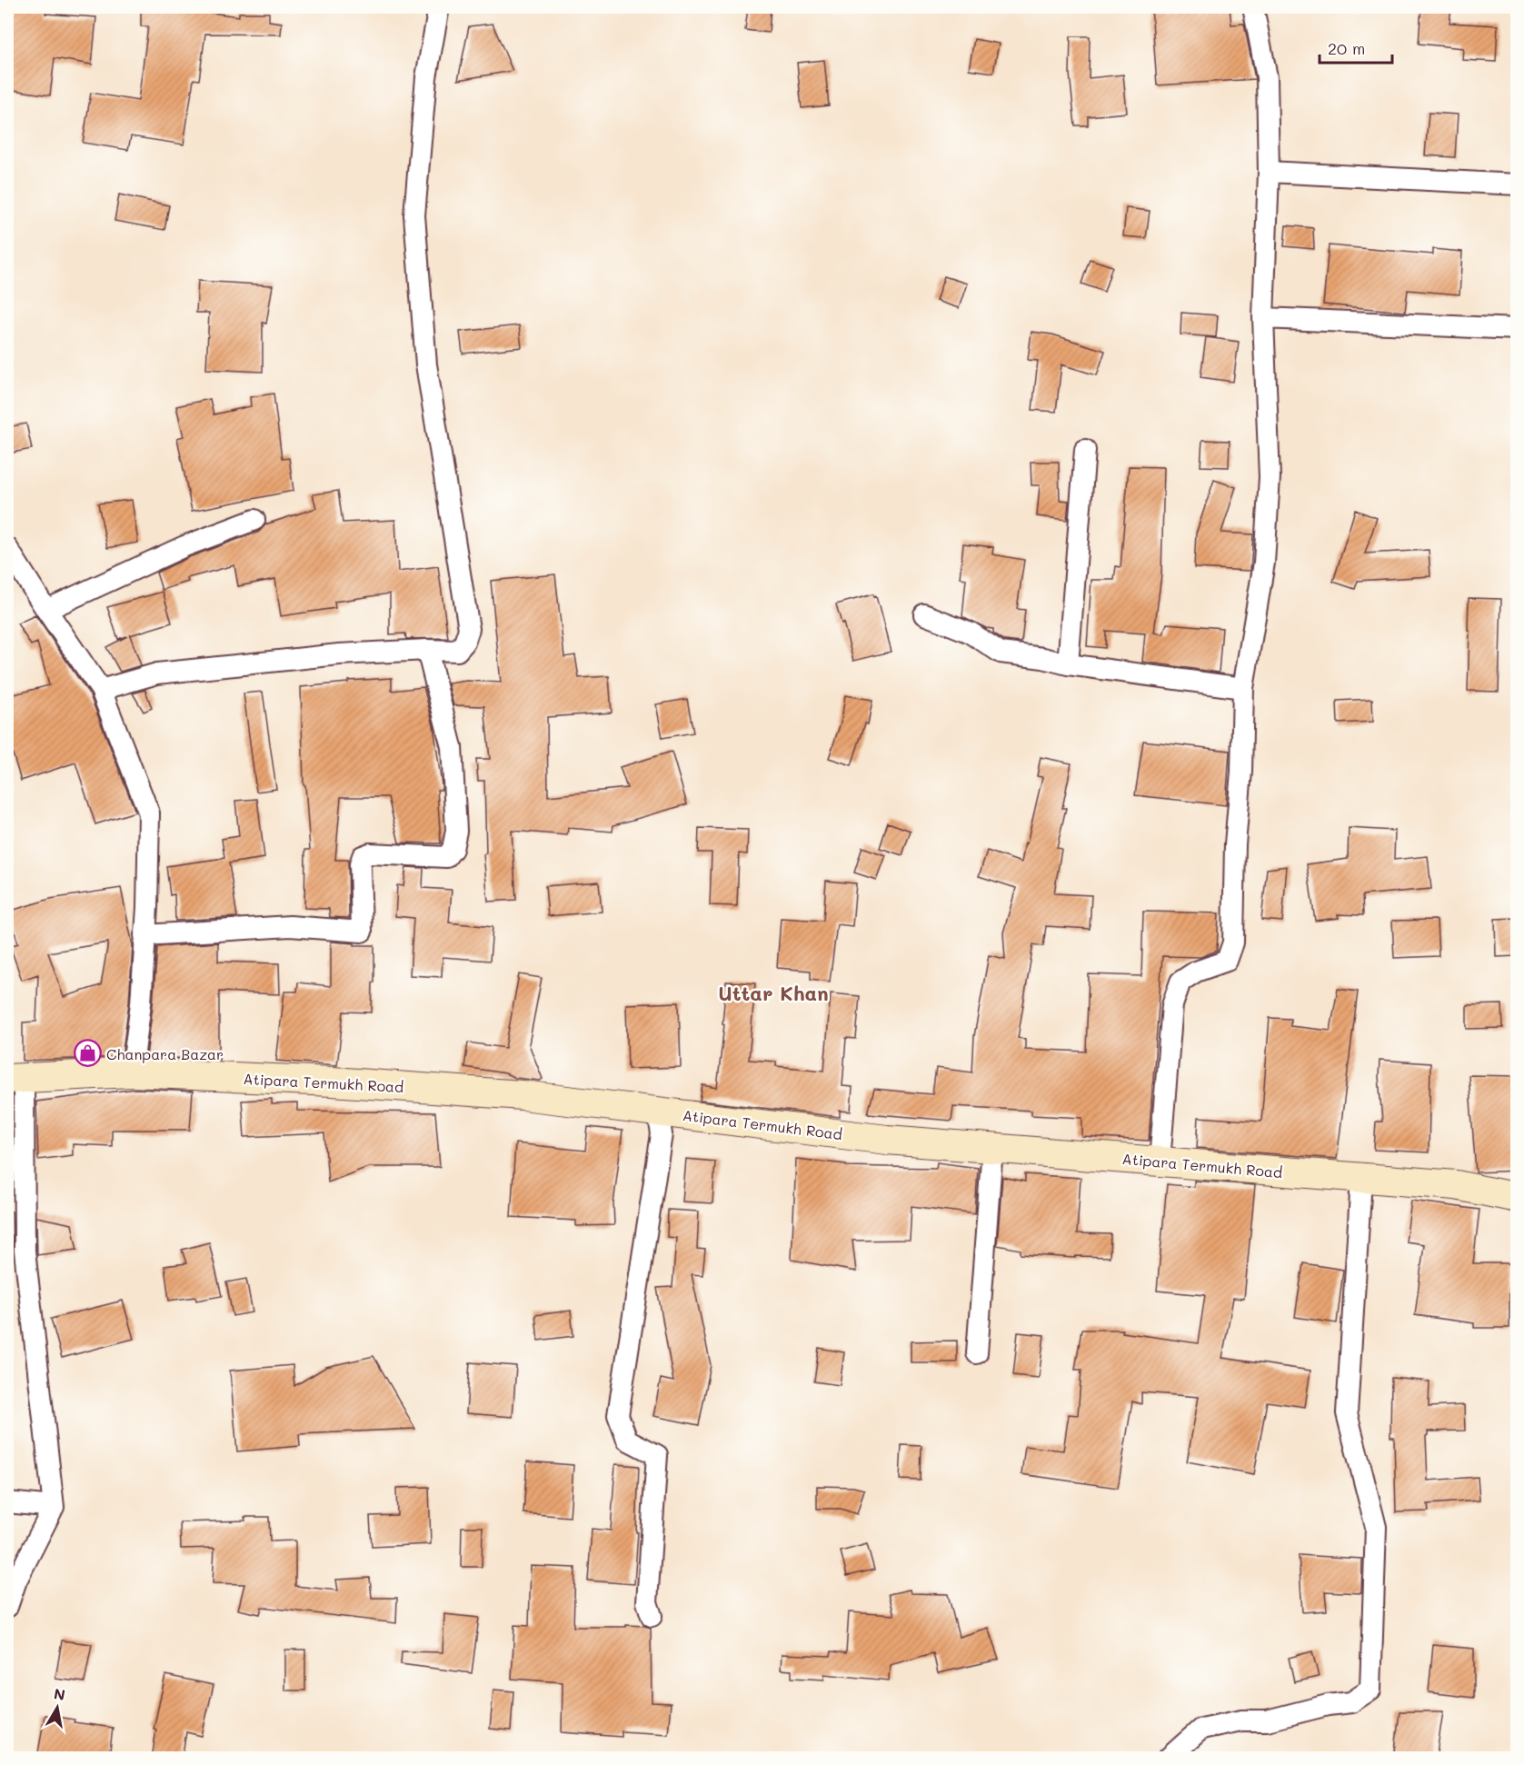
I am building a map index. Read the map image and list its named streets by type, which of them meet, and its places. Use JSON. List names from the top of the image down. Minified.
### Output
{"streets":{"main road":["Atipara Termukh Road"]},"districts":["Uttar Khan"],"places":{"shop":["Chanpara Bazar"]},"scale_bar":"20 m","north":"top"}
